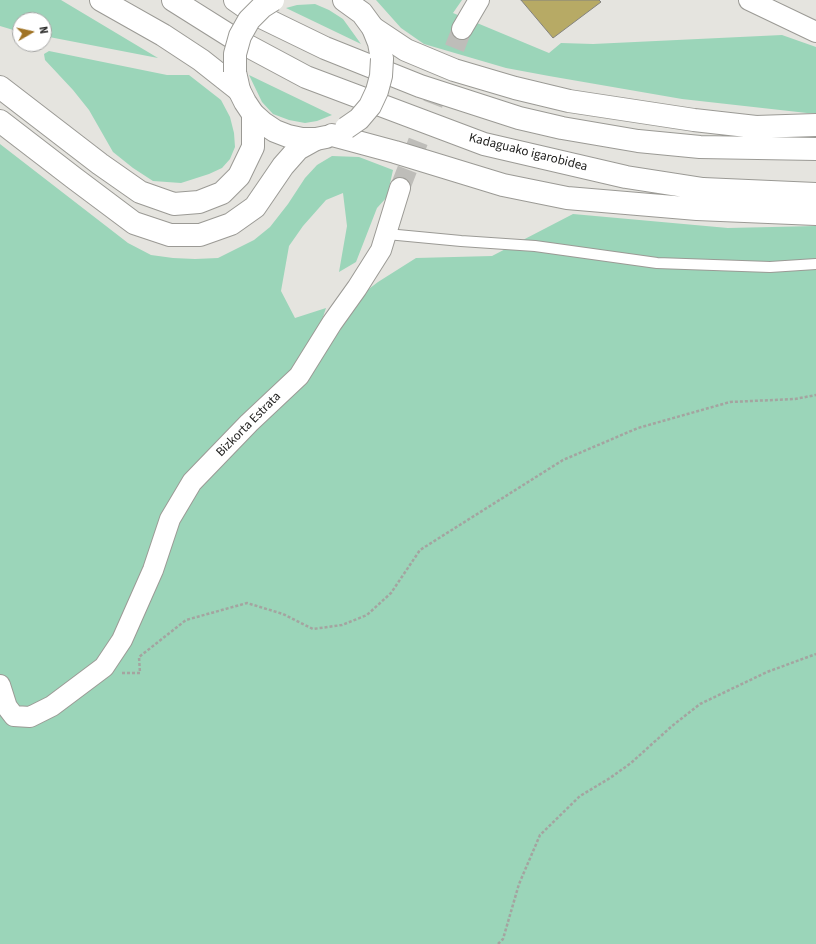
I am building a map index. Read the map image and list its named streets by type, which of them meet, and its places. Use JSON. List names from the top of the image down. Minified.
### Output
{"streets":{"main road":["Kadaguako igarobidea"],"street":["Bizkorta Estrata"]},"north":"right"}
